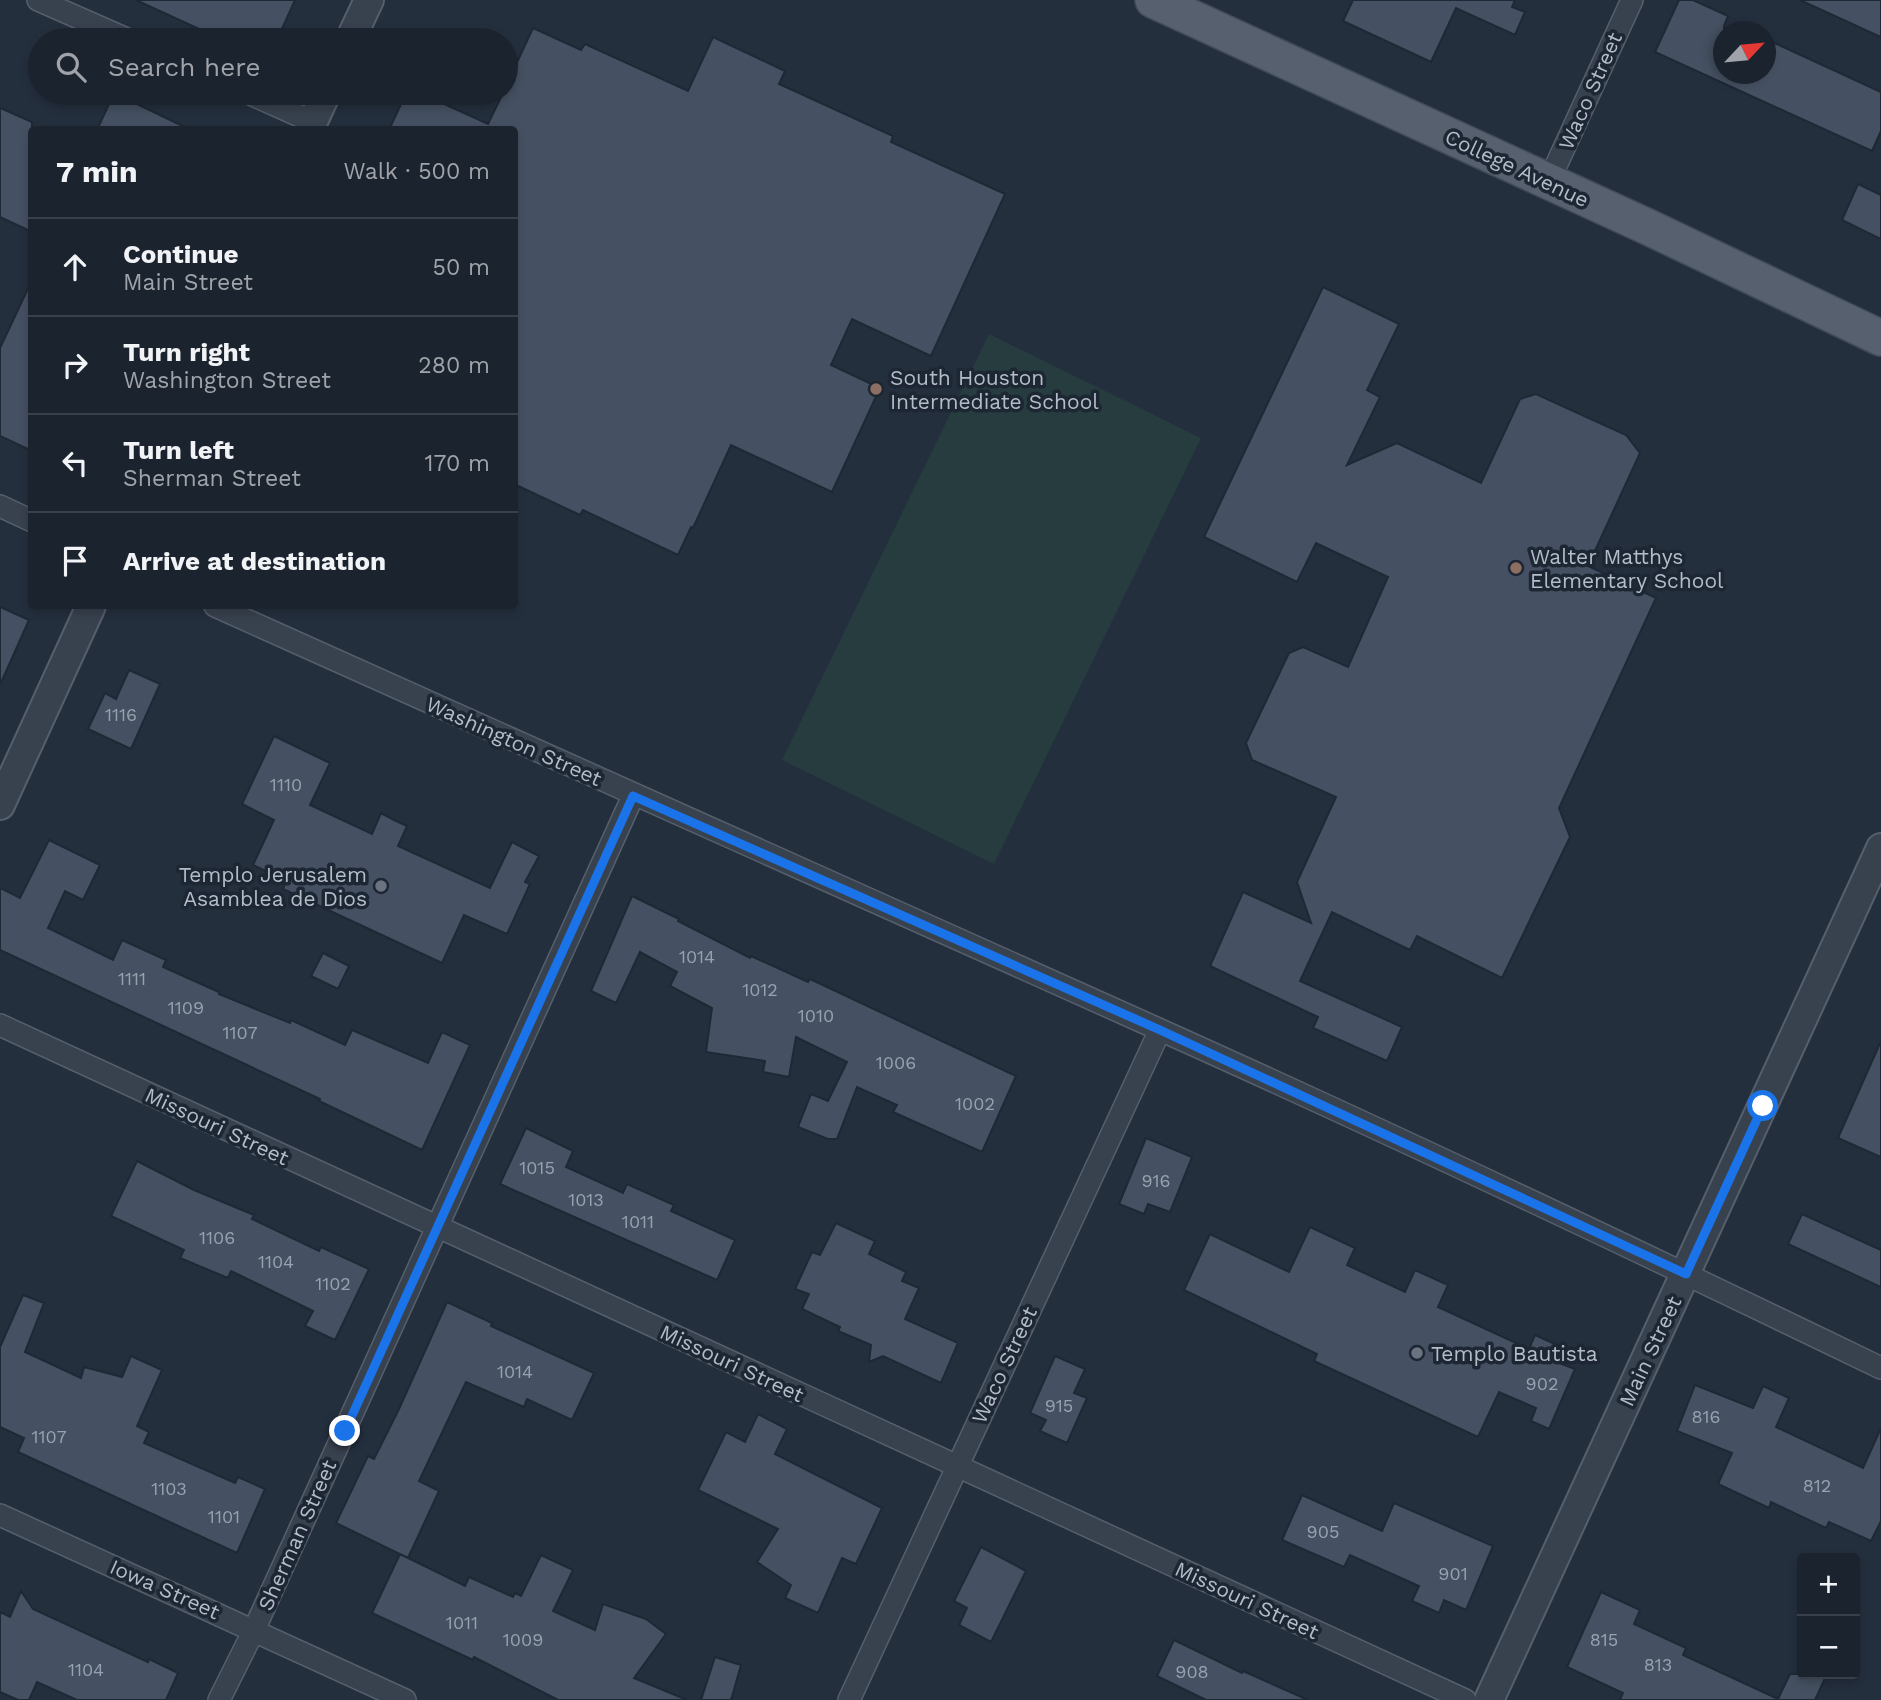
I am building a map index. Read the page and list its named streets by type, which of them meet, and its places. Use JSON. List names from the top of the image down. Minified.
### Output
{"streets":{"main road":["College Avenue"],"street":["Waco Street","Washington Street","Missouri Street","Main Street","Sherman Street","Iowa Street"]},"crossings":[["Waco Street","College Avenue"],["Waco Street","Washington Street"],["Waco Street","Missouri Street"],["Washington Street","Main Street"],["Washington Street","Sherman Street"],["Missouri Street","Sherman Street"],["Sherman Street","Iowa Street"]],"places":["South Houston Intermediate School","Walter Matthys Elementary School","Templo Jerusalem Asamblea de Dios","Templo Bautista"],"house_numbers":["1116","1110","1014","1111","1012","1109","1010","1107","1006","1002","1015","916","1013","1011","1106","1104","1102","1014","902","915","816","1107","812","1103","1101","905","901","1011","1009","815","813","1104","908"],"north":"top right","page":{"search":"Search here","heading":["7 min","Walk · 500 m"],"list":[["Continue","Main Street","50 m"],["Turn right","Washington Street","280 m"],["Turn left","Sherman Street","170 m"],"Arrive at destination"],"map_buttons":["+","−"]}}
